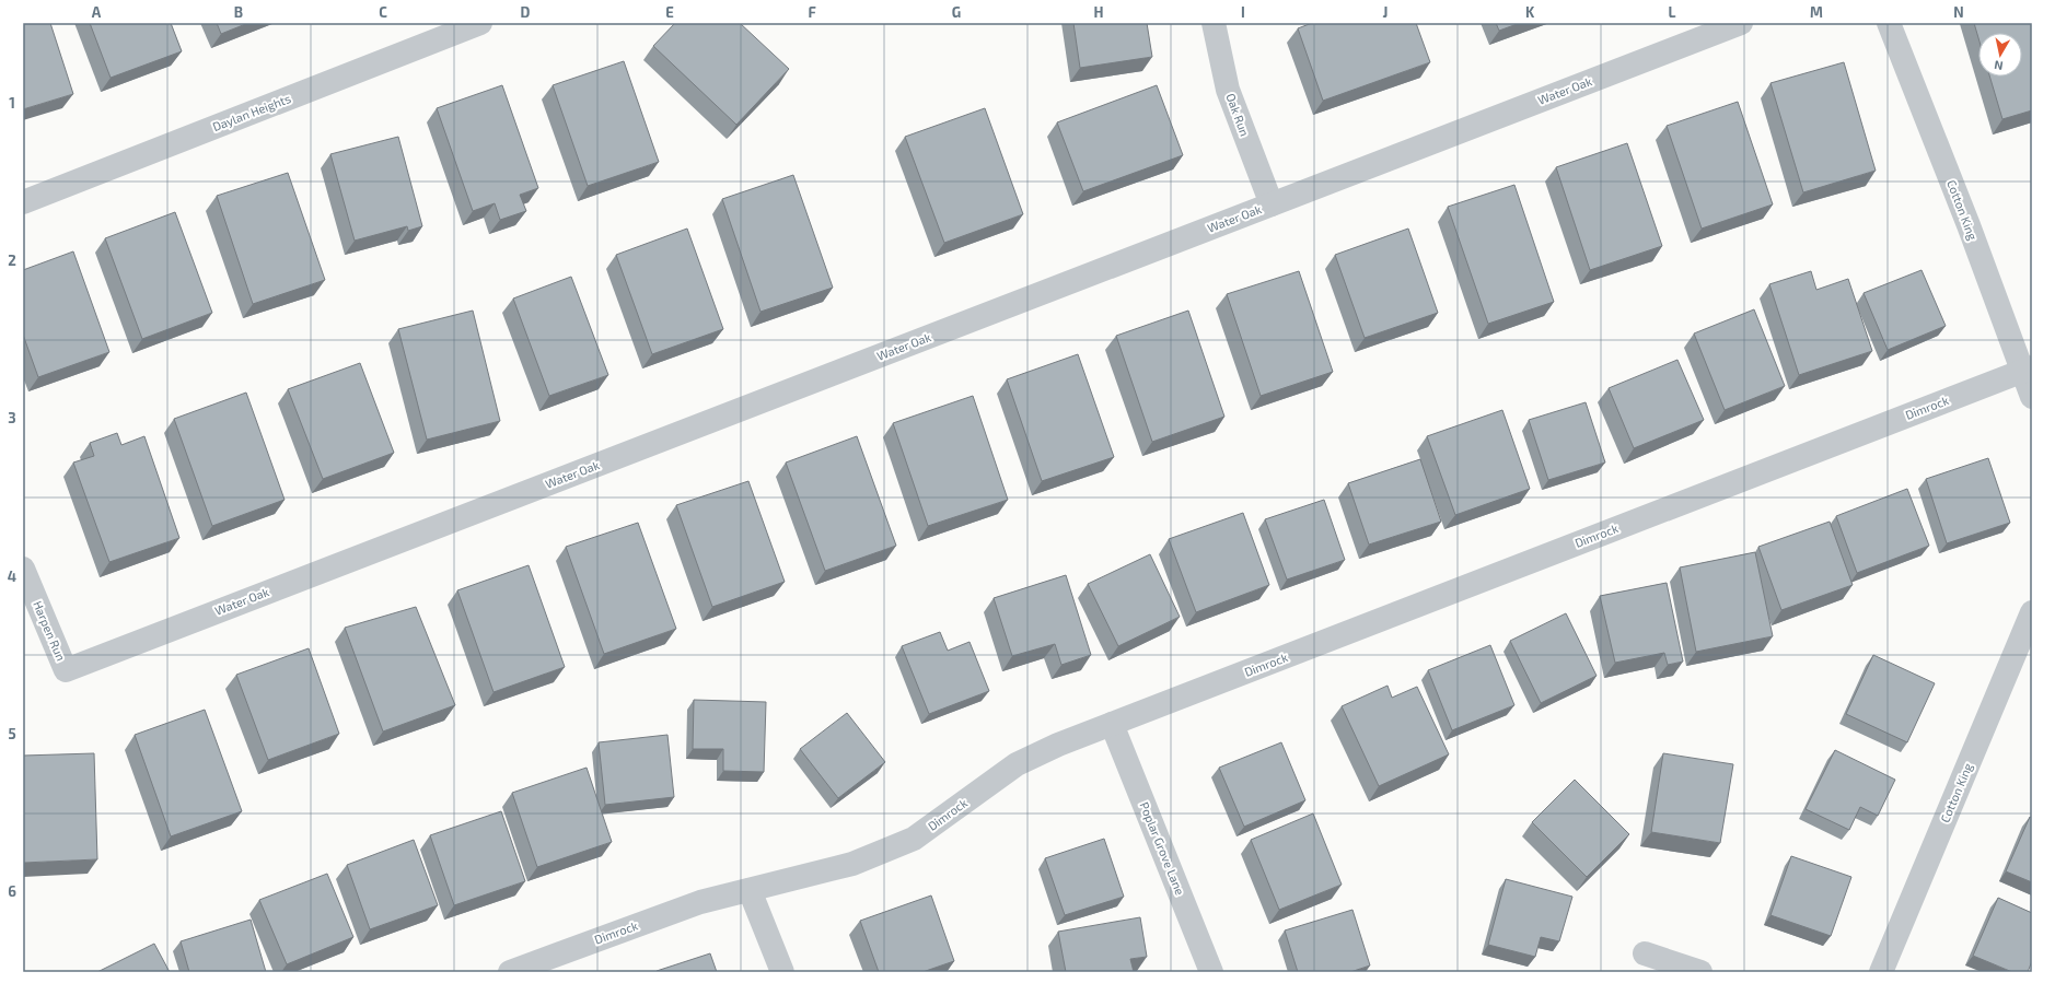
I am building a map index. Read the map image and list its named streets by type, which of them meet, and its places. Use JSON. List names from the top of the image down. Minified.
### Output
{"streets":{"street":["Water Oak","Daylan Heights","Oak Run","Cotton King","Dimrock","Harpen Run","Poplar Grove Lane"]},"crossings":[["Water Oak","Oak Run"],["Water Oak","Harpen Run"],["Cotton King","Dimrock"],["Dimrock","Poplar Grove Lane"]],"north":"bottom","grid":{"columns":["A","B","C","D","E","F","G","H","I","J","K","L","M","N"],"rows":["1","2","3","4","5","6"]}}
